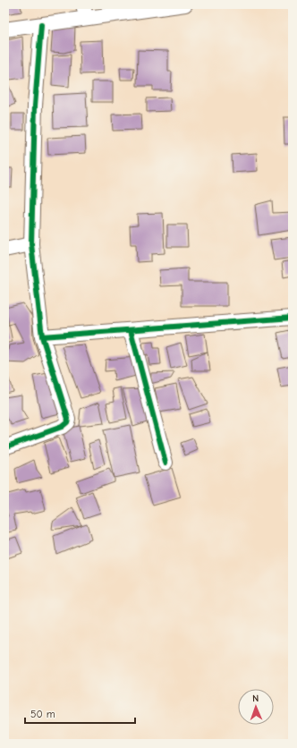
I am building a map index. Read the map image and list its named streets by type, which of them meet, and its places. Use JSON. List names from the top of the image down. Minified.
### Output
{"scale_bar":"50 m","north":"top"}
